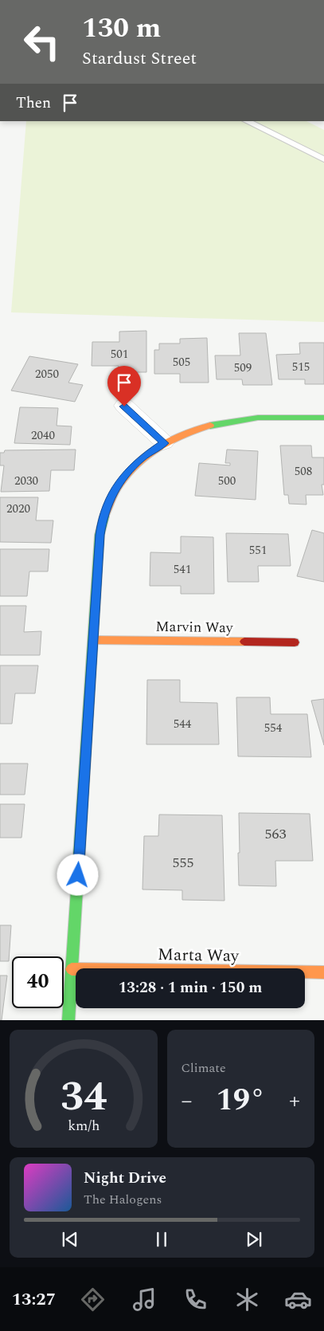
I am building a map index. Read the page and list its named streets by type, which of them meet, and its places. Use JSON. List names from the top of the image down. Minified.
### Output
{"streets":{"street":["Marvin Way","Marta Way"]},"house_numbers":["501","505","515","509","2050","2040","508","2030","500","2020","551","541","544","554","563","555"],"page":{"turn":["130 m","Stardust Street"],"then":"Then","limit":"40","trip":"13:28 · 1 min · 150 m","tile":"Climate","heat":["−","19°","+"],"song":["Night Drive","The Halogens"],"tabs":"13:27","gauge":["34","km/h"]}}
